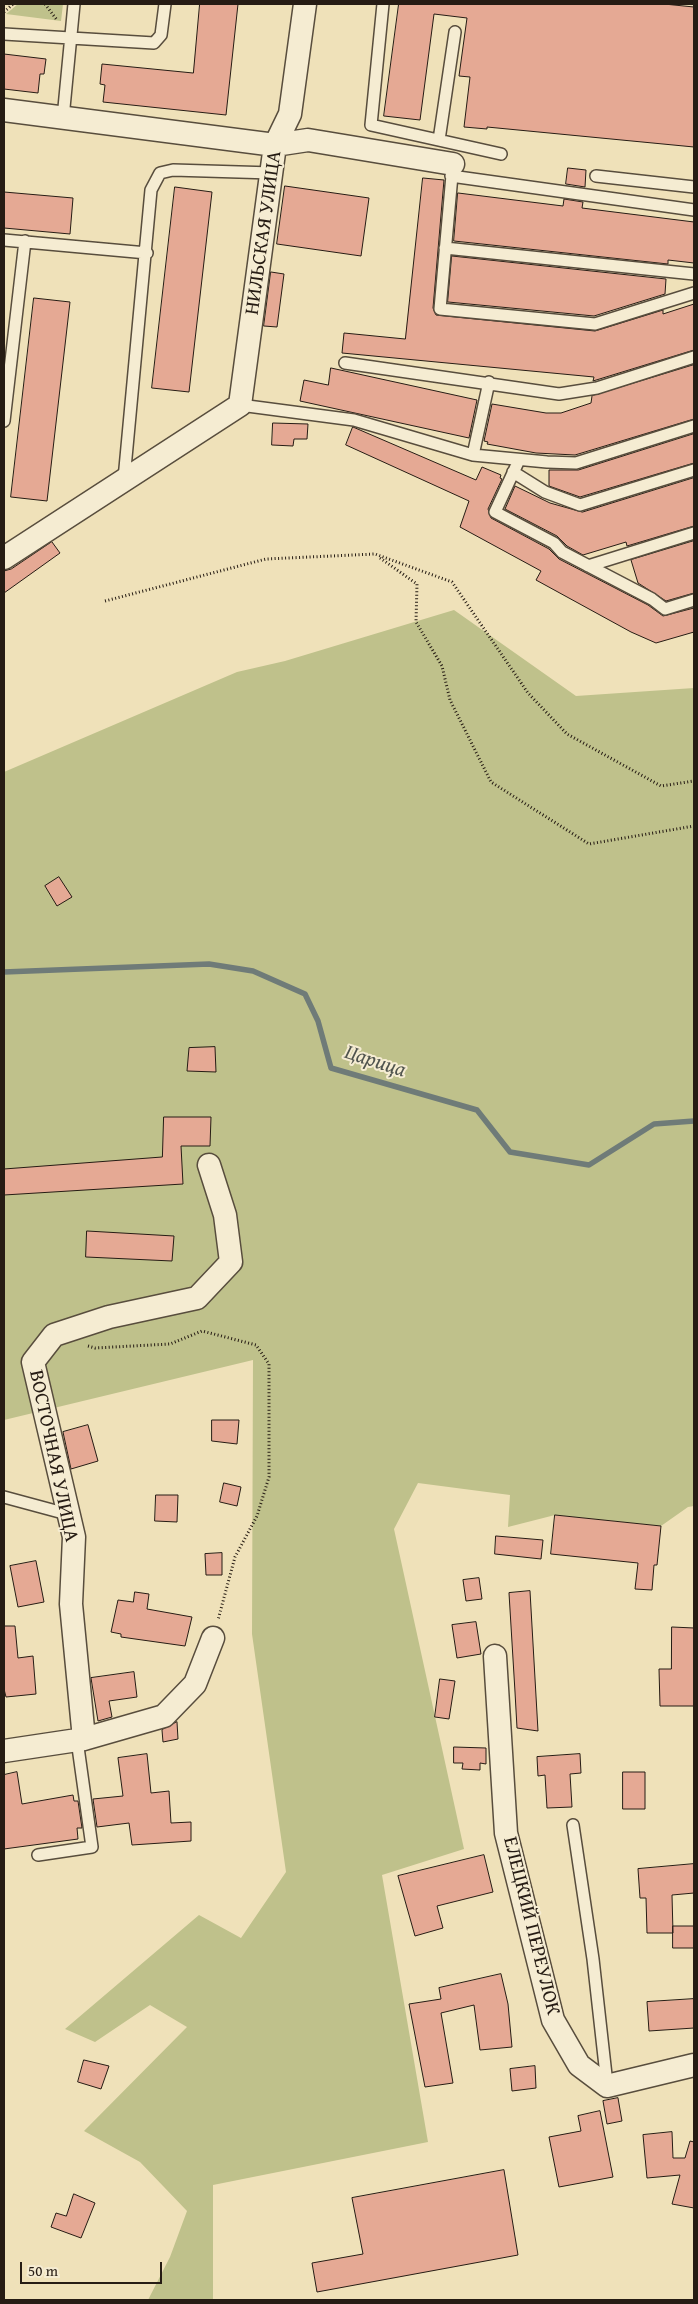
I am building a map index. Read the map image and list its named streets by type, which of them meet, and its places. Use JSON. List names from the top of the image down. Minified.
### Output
{"streets":{"street":["НИЛЬСКАЯ УЛИЦА","ВОСТОЧНАЯ УЛИЦА","ЕЛЕЦКИЙ ПЕРЕУЛОК"]},"water":["Царица"],"scale_bar":"50 m"}
